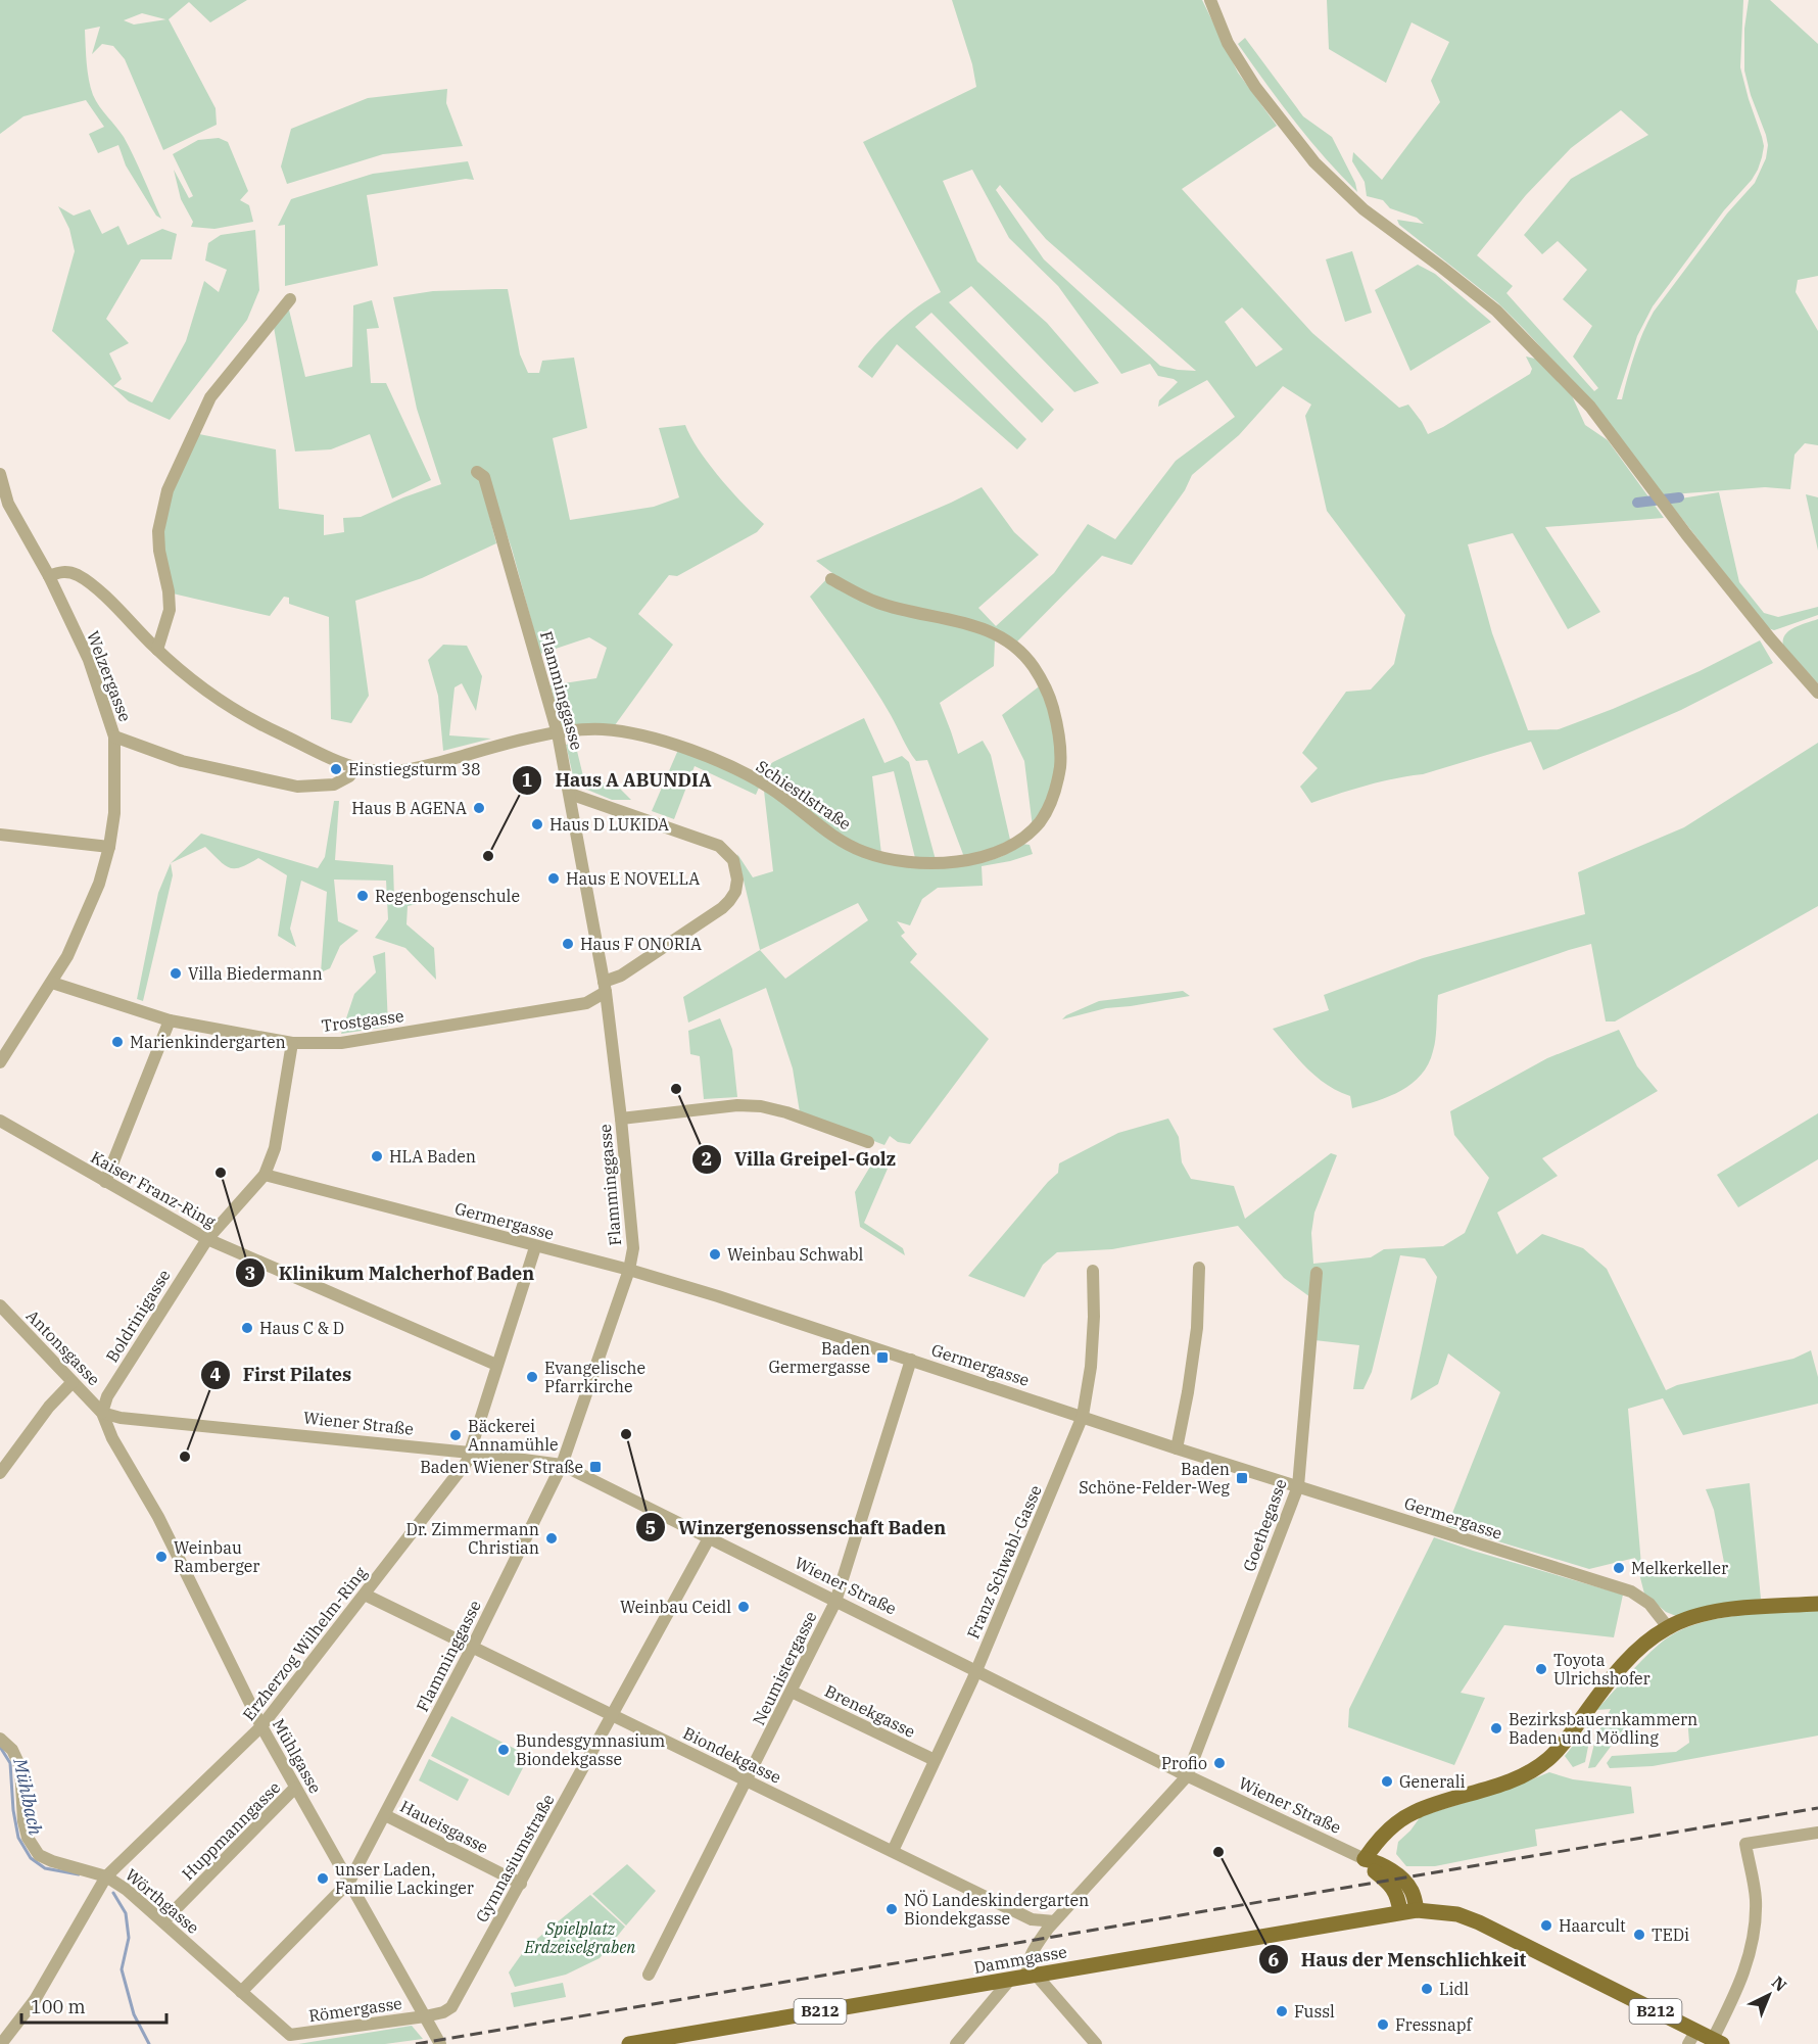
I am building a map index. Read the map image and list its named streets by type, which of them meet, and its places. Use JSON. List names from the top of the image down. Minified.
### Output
{"streets":{"main road":["Wiener Straße","Dammgasse","B212"],"street":["Welzergasse","Flamminggasse","Schiestlstraße","Trostgasse","Kaiser Franz-Ring","Germergasse","Boldrinigasse","Antonsgasse","Goethegasse","Franz Schwabl-Gasse","Erzherzog Wilhelm-Ring","Neumistergasse","Brenekgasse","Biondekgasse","Mühlgasse","Haueisgasse","Huppmanngasse","Gymnasiumstraße","Wörthgasse","Römergasse"]},"crossings":[["Welzergasse","Schiestlstraße"],["Welzergasse","Trostgasse"],["Flamminggasse","Schiestlstraße"],["Flamminggasse","Trostgasse"],["Flamminggasse","Germergasse"],["Flamminggasse","Wiener Straße"],["Flamminggasse","Biondekgasse"],["Flamminggasse","Mühlgasse"],["Flamminggasse","Haueisgasse"],["Flamminggasse","Wörthgasse"],["Kaiser Franz-Ring","Boldrinigasse"],["Kaiser Franz-Ring","Erzherzog Wilhelm-Ring"],["Germergasse","Boldrinigasse"],["Germergasse","Goethegasse"],["Germergasse","Franz Schwabl-Gasse"],["Germergasse","Erzherzog Wilhelm-Ring"],["Germergasse","Neumistergasse"],["Boldrinigasse","Antonsgasse"],["Boldrinigasse","Wiener Straße"],["Boldrinigasse","Mühlgasse"],["Antonsgasse","Wiener Straße"],["Antonsgasse","Mühlgasse"],["Wiener Straße","Goethegasse"],["Wiener Straße","Franz Schwabl-Gasse"],["Wiener Straße","Erzherzog Wilhelm-Ring"],["Wiener Straße","Neumistergasse"],["Wiener Straße","Mühlgasse"],["Wiener Straße","Gymnasiumstraße"],["Wiener Straße","Dammgasse"],["Wiener Straße","B212"],["Franz Schwabl-Gasse","Brenekgasse"],["Franz Schwabl-Gasse","Biondekgasse"],["Erzherzog Wilhelm-Ring","Biondekgasse"],["Erzherzog Wilhelm-Ring","Mühlgasse"],["Erzherzog Wilhelm-Ring","Wörthgasse"],["Neumistergasse","Brenekgasse"],["Neumistergasse","Biondekgasse"],["Biondekgasse","Gymnasiumstraße"],["Mühlgasse","Huppmanngasse"],["Mühlgasse","Gymnasiumstraße"],["Mühlgasse","Römergasse"],["Haueisgasse","Gymnasiumstraße"],["Huppmanngasse","Wörthgasse"],["Gymnasiumstraße","Römergasse"],["Wörthgasse","Römergasse"],["Dammgasse","B212"]],"water":["Mühlbach"],"parks":["Spielplatz Erdzeiselgraben"],"places":{"other":["Einstiegsturm 38","Haus B AGENA","Haus D LUKIDA","Haus A ABUNDIA","Haus E NOVELLA","Regenbogenschule","Haus F ONORIA","Villa Biedermann","Marienkindergarten","Villa Greipel-Golz","HLA Baden","Klinikum Malcherhof Baden","Weinbau Schwabl","Haus C & D","Evangelische Pfarrkirche","Winzergenossenschaft Baden","Bäckerei Annamühle","First Pilates","Dr. Zimmermann Christian","Weinbau Ramberger","Melkerkeller","Weinbau Ceidl","Toyota Ulrichshofer","Bezirksbauernkammern Baden und Mödling","Bundesgymnasium Biondekgasse","Profio","Generali","Haus der Menschlichkeit","unser Laden, Familie Lackinger","NÖ Landeskindergarten Biondekgasse","Haarcult","TEDi","Lidl","Fussl","Fressnapf"],"transit":["Baden Germergasse","Baden Wiener Straße","Baden Schöne-Felder-Weg"]},"scale_bar":"100 m","north":"top right"}
